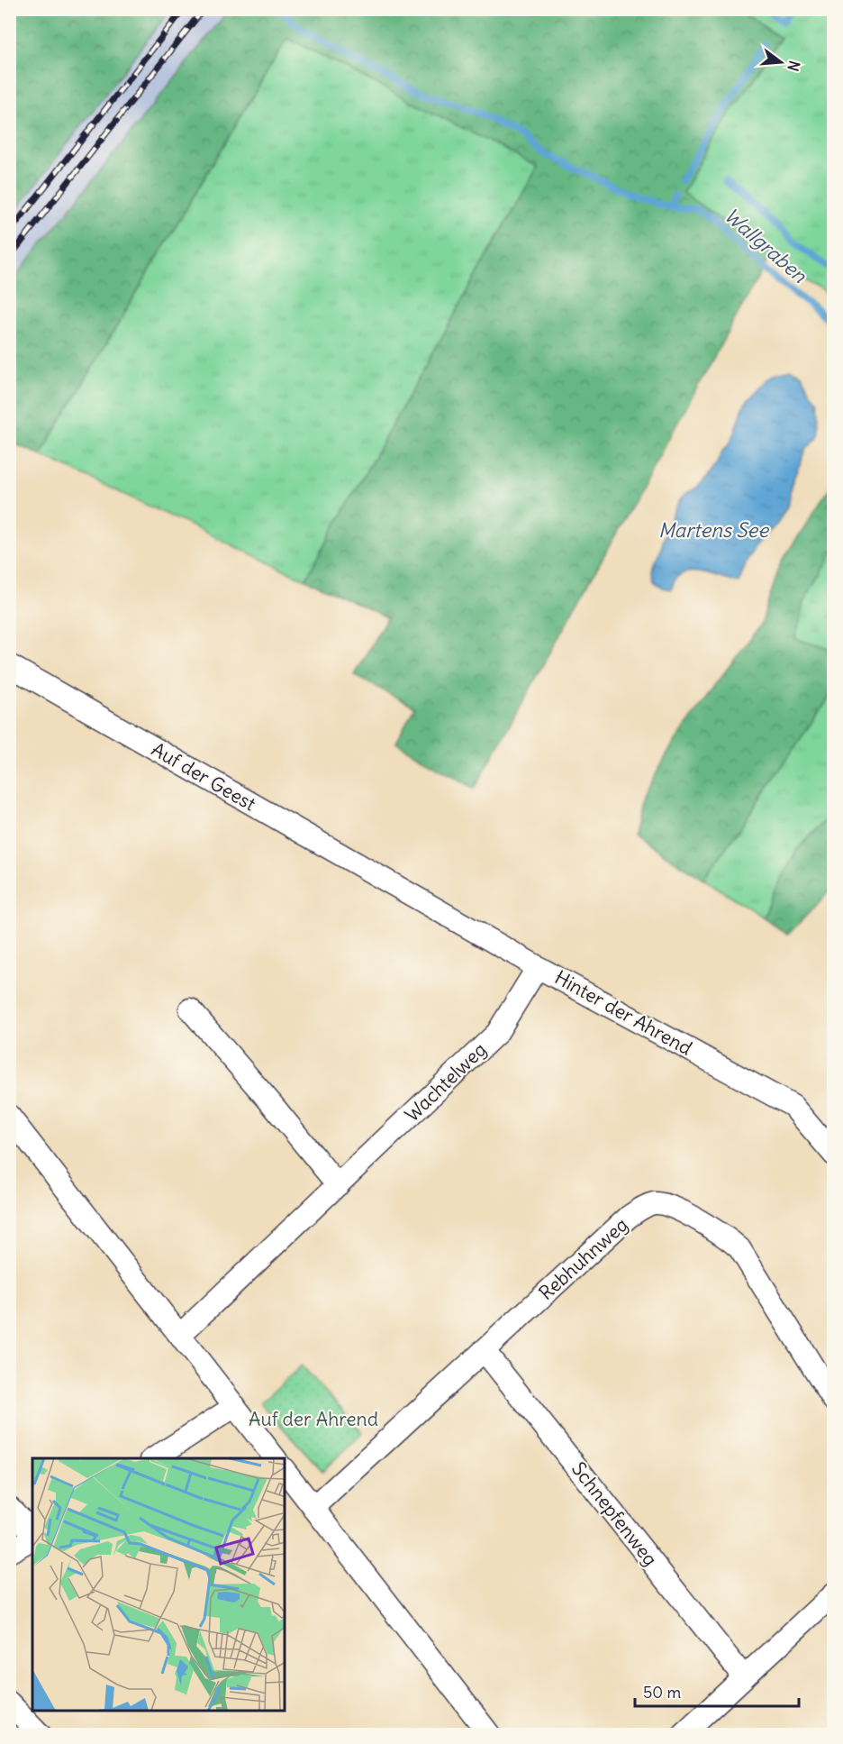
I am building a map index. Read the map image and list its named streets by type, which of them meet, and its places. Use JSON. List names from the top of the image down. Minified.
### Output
{"streets":{"street":["Auf der Geest","Hinter der Ahrend","Wachtelweg","Rebhuhnweg","Schnepfenweg"]},"crossings":[["Auf der Geest","Hinter der Ahrend"],["Hinter der Ahrend","Wachtelweg"],["Rebhuhnweg","Schnepfenweg"]],"water":["Wallgraben","Martens See"],"parks":["Auf der Ahrend"],"scale_bar":"50 m","north":"right"}
